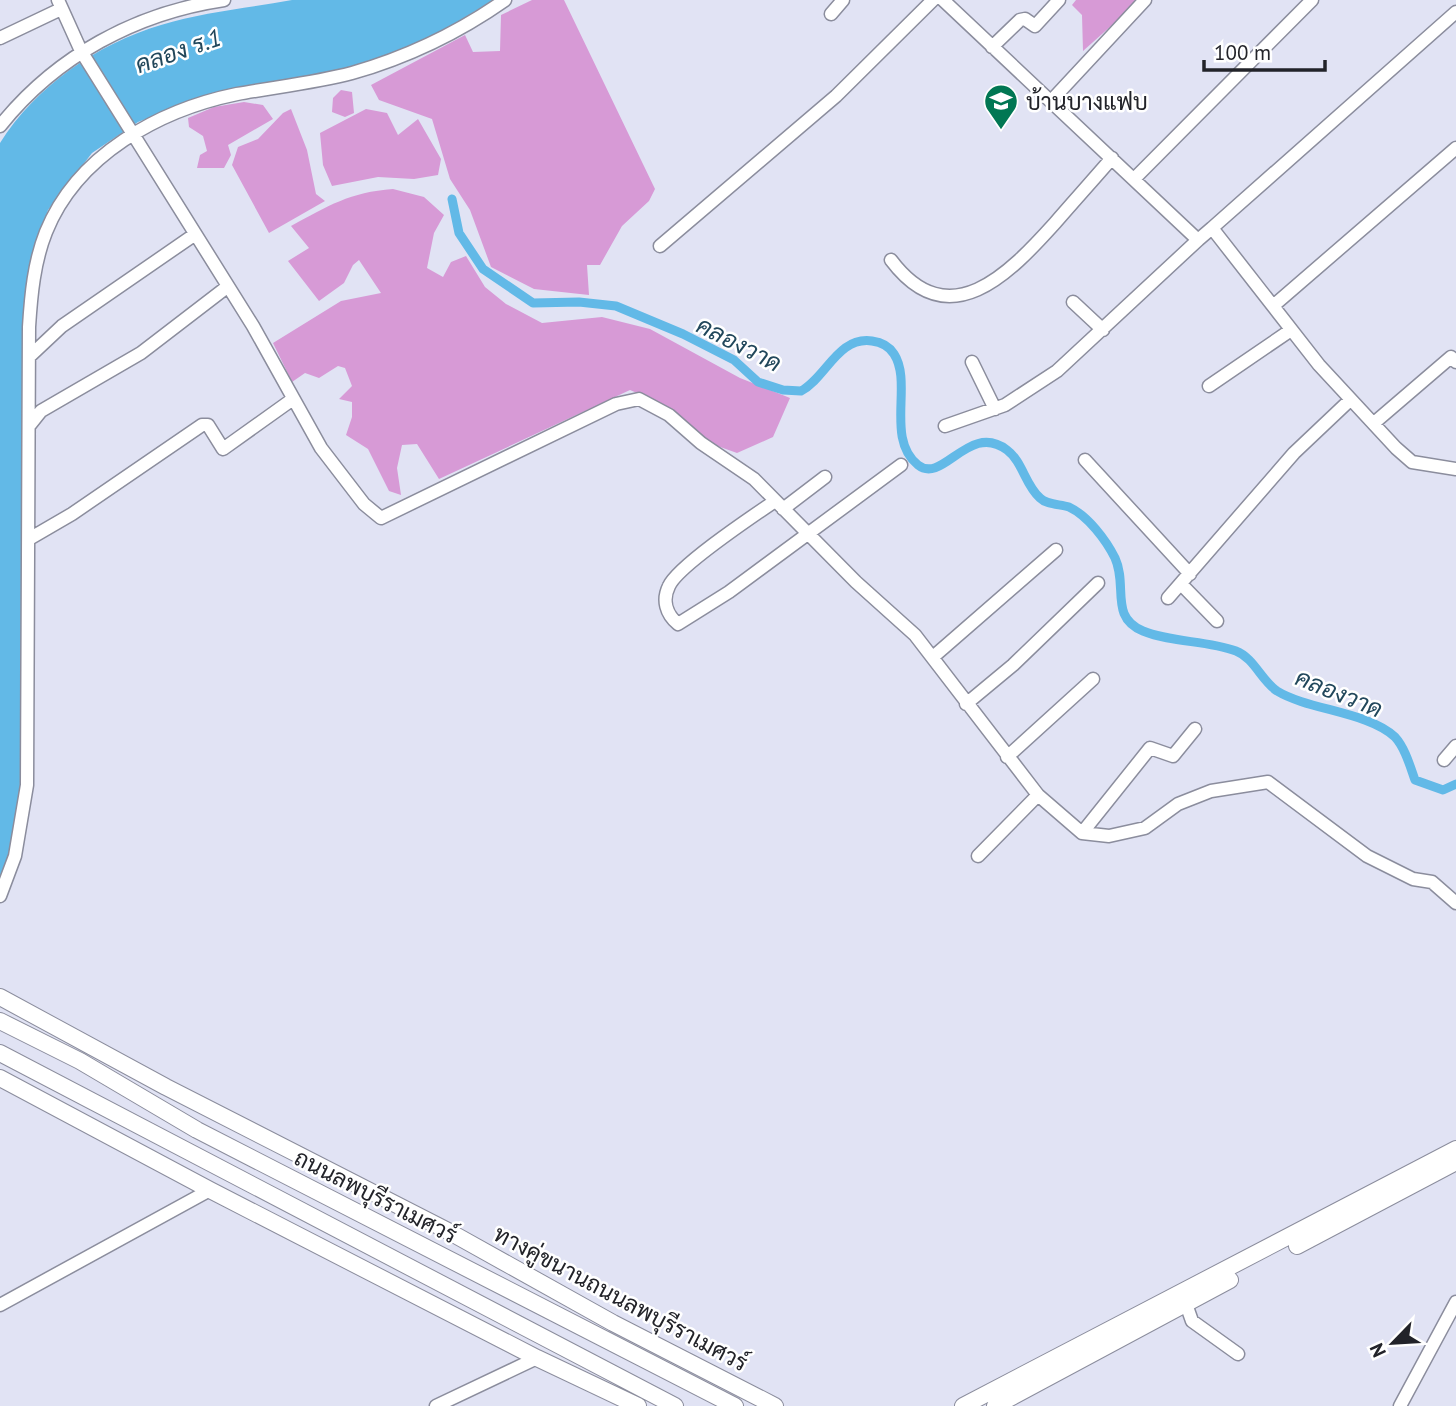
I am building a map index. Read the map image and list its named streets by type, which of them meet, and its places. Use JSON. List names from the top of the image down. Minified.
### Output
{"streets":{"main road":["ถนนลพบุรีราเมศวร์","ทางคู่ขนานถนนลพบุรีราเมศวร์"]},"water":["คลอง ร.1","คลองวาด"],"places":{"school or university":["บ้านบางแฟบ"]},"scale_bar":"100 m","north":"bottom left"}
